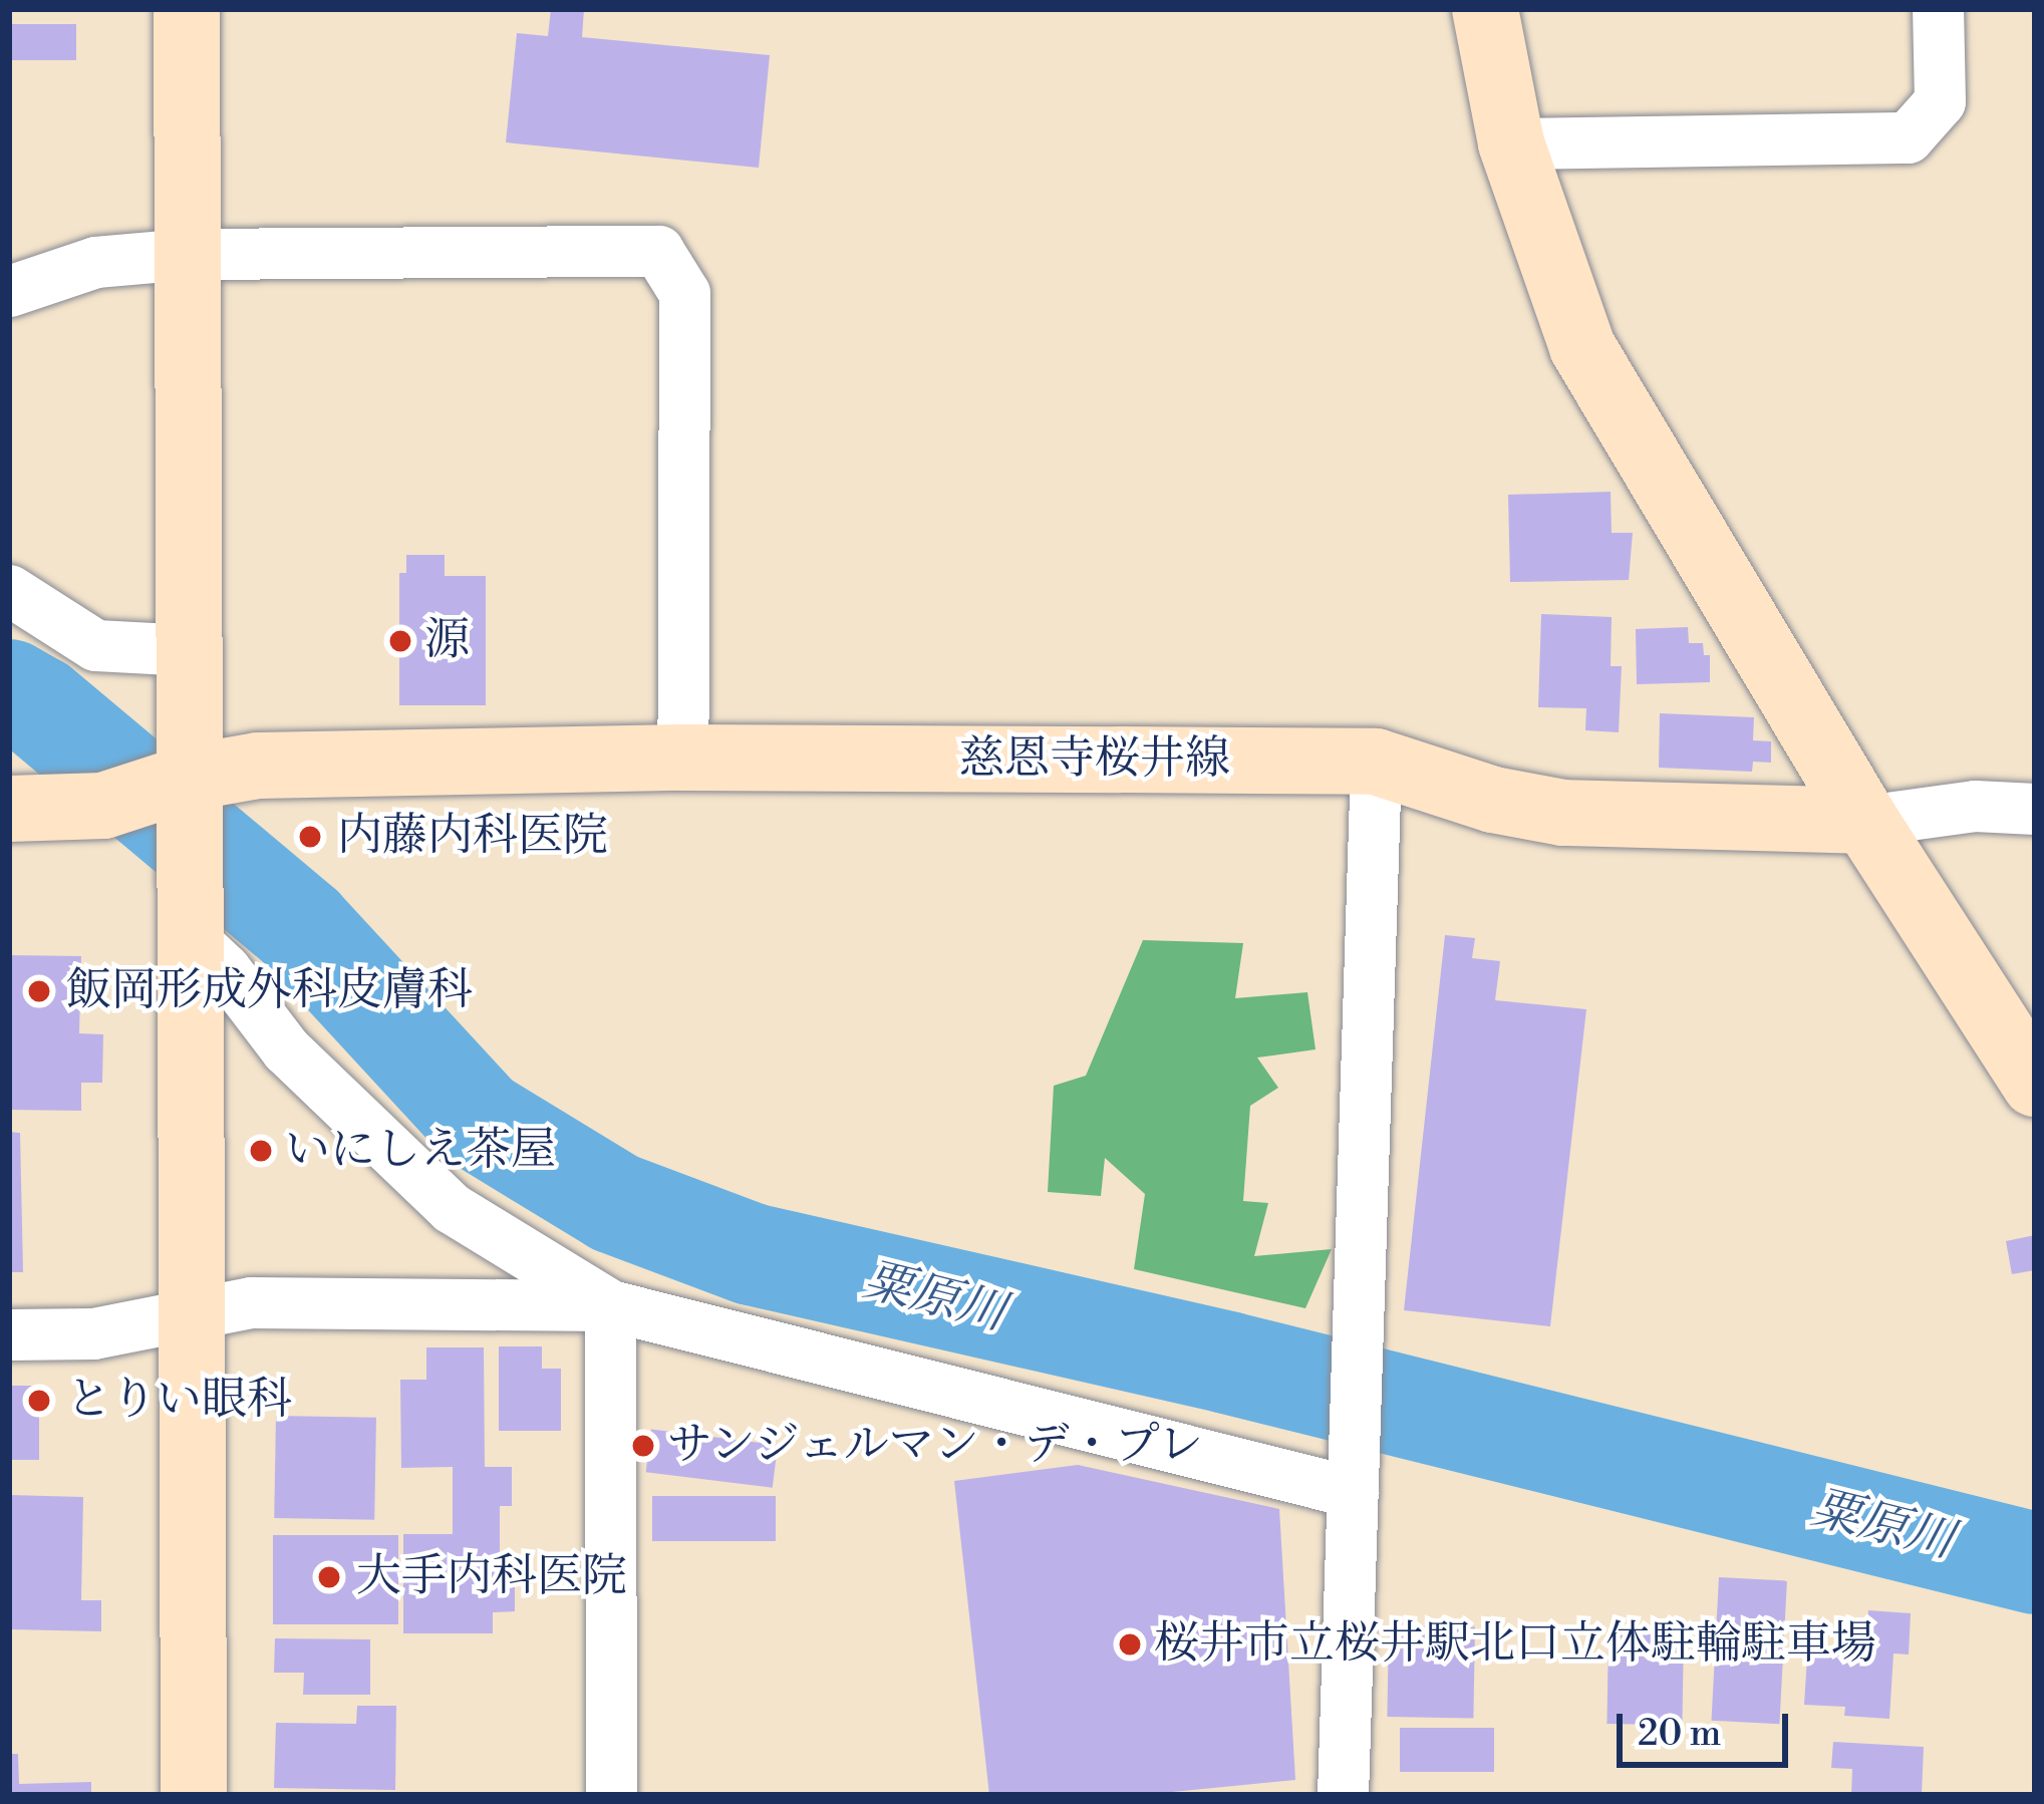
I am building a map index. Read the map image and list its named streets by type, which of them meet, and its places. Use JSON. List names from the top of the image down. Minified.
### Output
{"streets":{"street":["慈恩寺桜井線"]},"water":["粟原川"],"places":["源","内藤内科医院","飯岡形成外科皮膚科","いにしえ茶屋","とりい眼科","サンジェルマン・デ・プレ","大手内科医院","桜井市立桜井駅北口立体駐輪駐車場"],"scale_bar":"20 m"}
